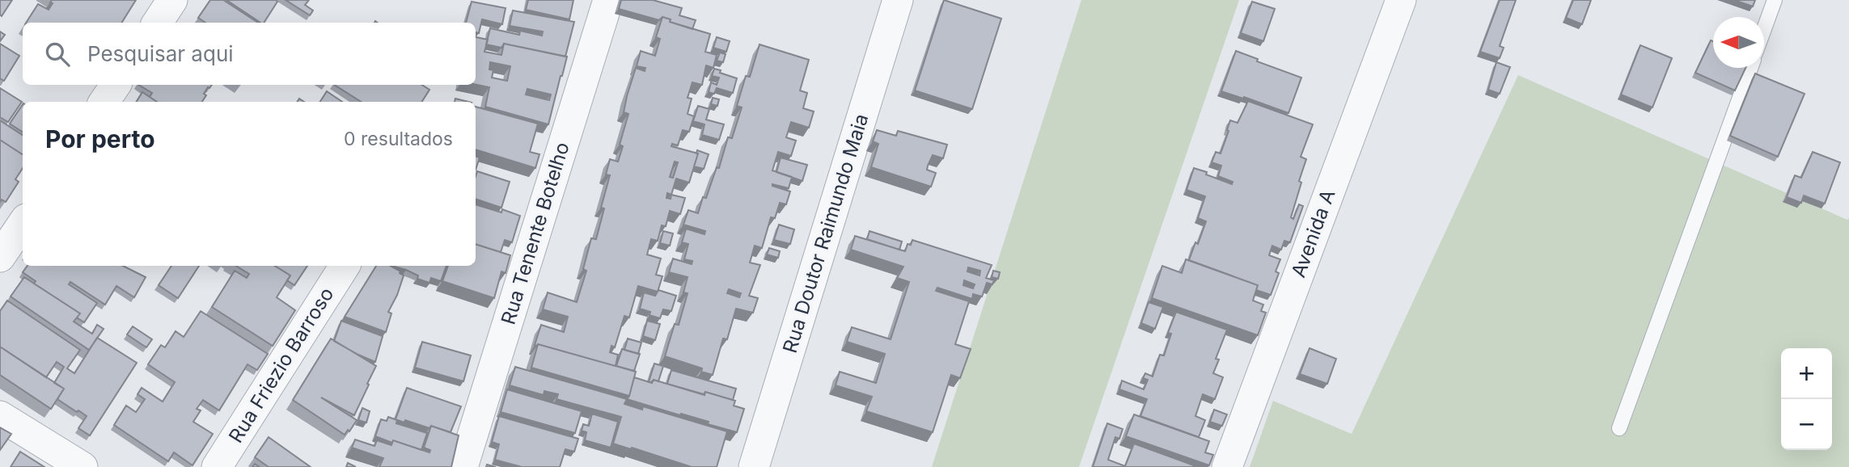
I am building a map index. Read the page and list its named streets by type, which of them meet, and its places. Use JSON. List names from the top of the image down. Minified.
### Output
{"streets":{"street":["Rua Tenente Botelho","Rua Doutor Raimundo Maia","Avenida A","Rua Friezio Barroso"]},"north":"left","page":{"search":"Pesquisar aqui","heading":["Por perto","0 resultados"],"map_buttons":["+","−"]}}
